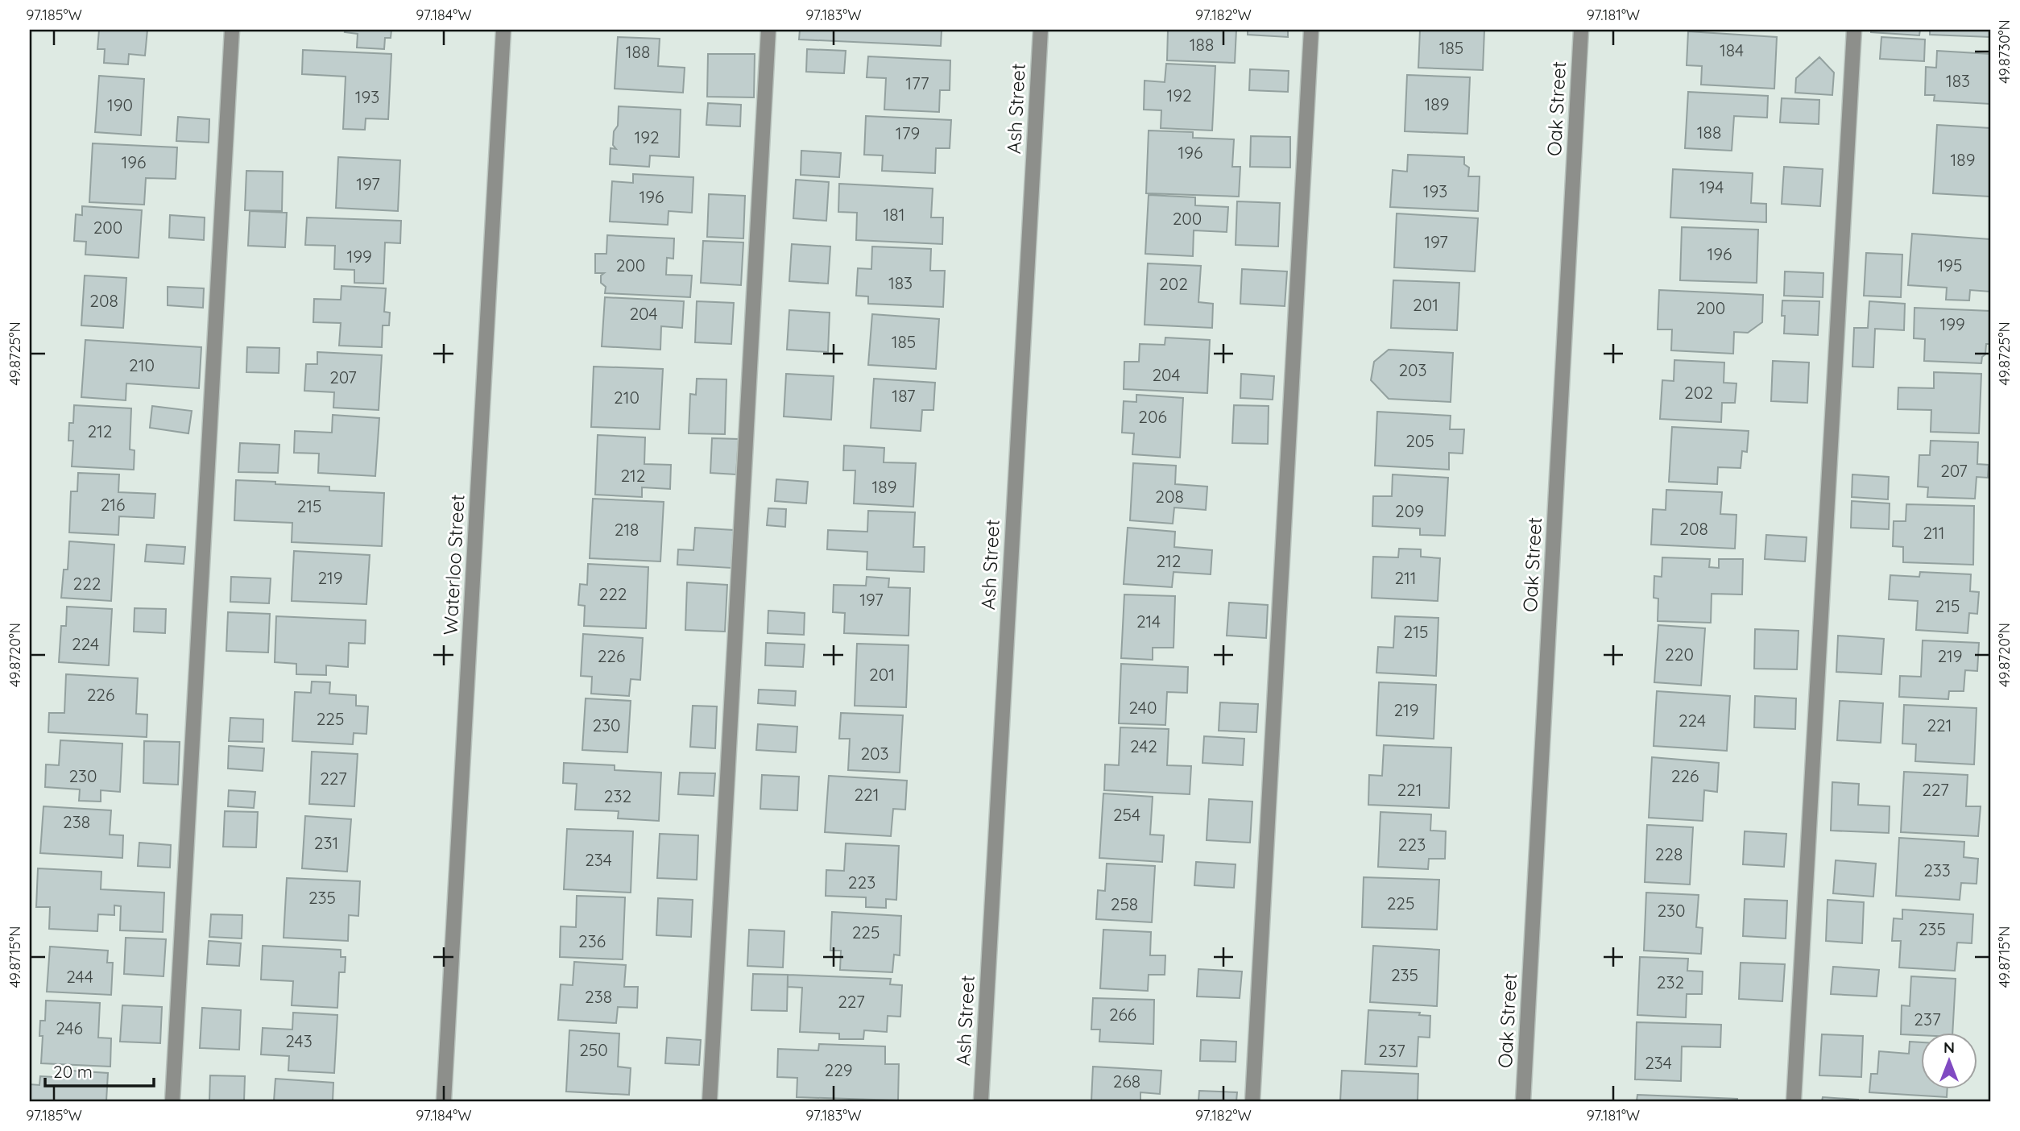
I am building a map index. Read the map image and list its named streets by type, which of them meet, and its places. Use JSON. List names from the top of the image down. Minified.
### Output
{"streets":{"street":["Ash Street","Oak Street","Waterloo Street"]},"house_numbers":["188","185","184","188","183","177","192","193","189","190","188","179","192","196","189","196","197","194","193","196","181","200","200","197","196","199","200","195","183","202","208","201","200","204","199","185","210","203","204","207","202","187","210","206","212","205","207","212","189","208","216","215","209","208","218","211","212","219","211","222","222","197","215","214","215","224","220","226","219","201","226","240","219","225","224","230","221","242","203","230","226","227","221","227","221","232","254","238","231","223","228","234","233","223","235","225","258","230","235","225","236","235","244","232","238","227","266","237","246","243","250","237","234","229","268"],"scale_bar":"20 m","north":"top","coordinates":["97.185°W","97.184°W","97.183°W","97.182°W","97.181°W","49.8730°N","49.8725°N","49.8720°N","49.8715°N"]}
